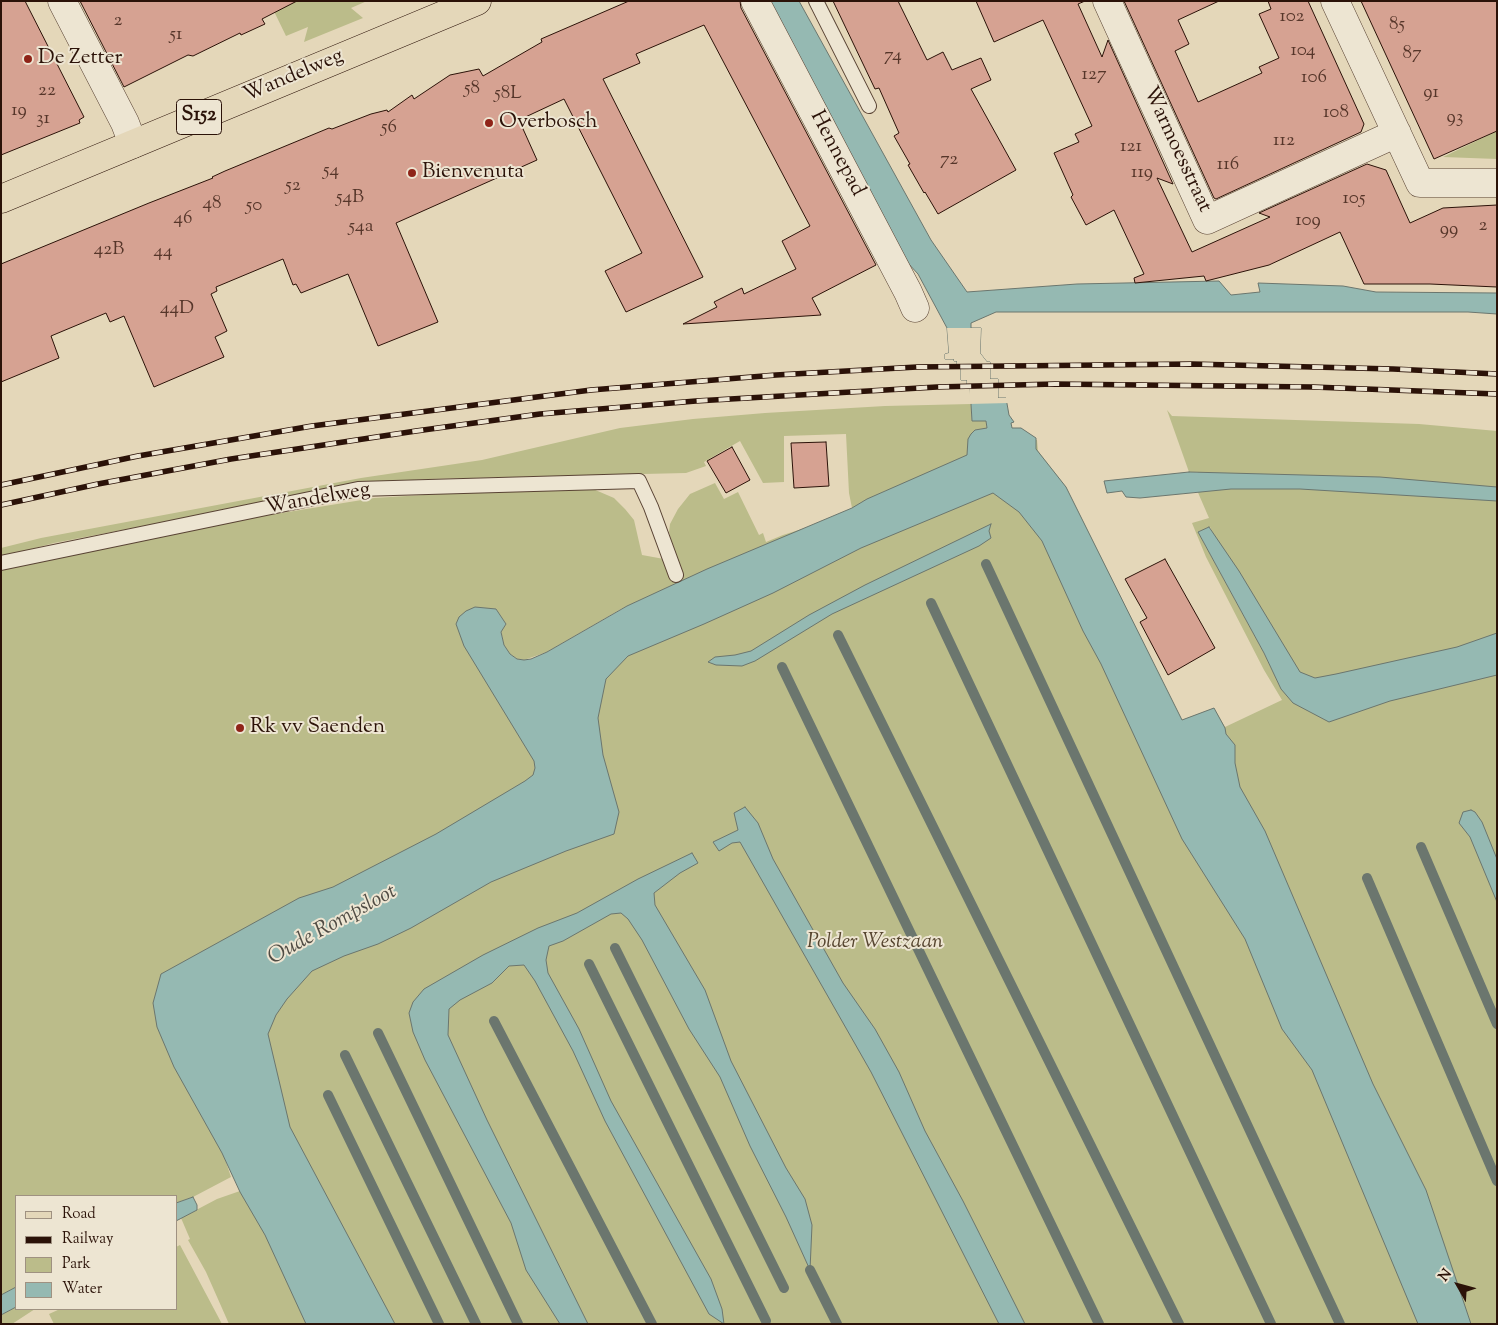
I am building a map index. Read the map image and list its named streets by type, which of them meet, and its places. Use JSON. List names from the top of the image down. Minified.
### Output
{"streets":{"main road":["Wandelweg","S152"],"street":["Warmoesstraat","Hennepad"]},"water":["Oude Rompsloot"],"parks":["Polder Westzaan"],"places":["De Zetter","Overbosch","Bienvenuta","Rk vv Saenden"],"house_numbers":["102","2","85","51","104","87","74","127","106","58","22","91","58L","19","108","93","31","56","112","121","72","116","54","119","52","54B","105","48","50","46","109","2","54a","99","42B","44","44D"],"legend":["Road","Railway","Park","Water"],"north":"top left"}
